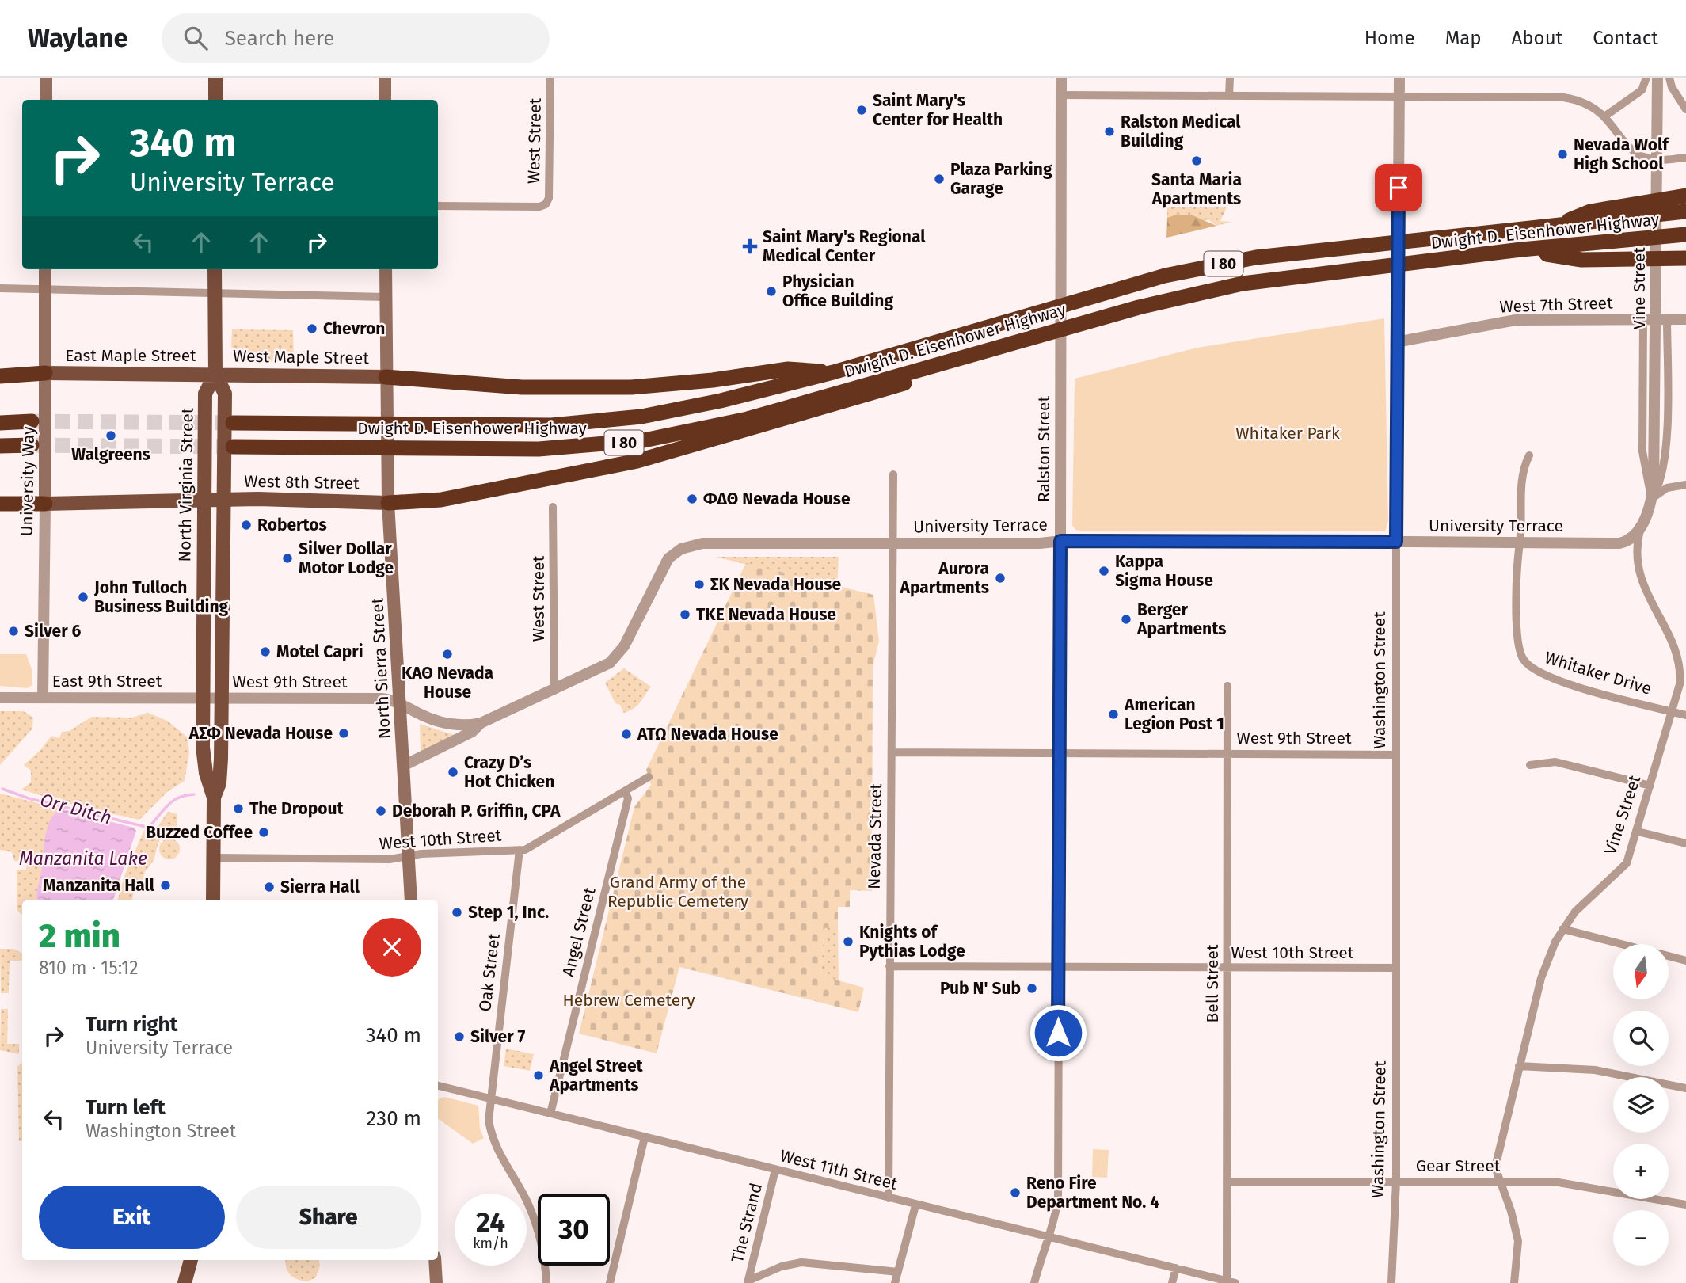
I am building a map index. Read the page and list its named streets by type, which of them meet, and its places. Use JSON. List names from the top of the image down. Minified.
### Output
{"streets":{"highway":["Dwight D. Eisenhower Highway","I 80"],"main road":["East Maple Street","West Maple Street","University Way","West 8th Street","North Virginia Street","North Sierra Street"],"street":["West Street","Vine Street","West 7th Street","Ralston Street","University Terrace","Whitaker Drive","Washington Street","East 9th Street","West 9th Street","Nevada Street","West 10th Street","Angel Street","Oak Street","Bell Street","Gear Street","West 11th Street","The Strand"]},"crossings":[["West Street","University Terrace"],["Vine Street","West 7th Street"],["Vine Street","University Terrace"],["Vine Street","Whitaker Drive"],["Vine Street","Gear Street"],["West 7th Street","Washington Street"],["East Maple Street","West Maple Street"],["East Maple Street","University Way"],["East Maple Street","North Virginia Street"],["West Maple Street","North Virginia Street"],["West Maple Street","North Sierra Street"],["Ralston Street","University Terrace"],["Ralston Street","West 9th Street"],["Ralston Street","West 10th Street"],["Ralston Street","West 11th Street"],["University Way","West 8th Street"],["University Way","East 9th Street"],["West 8th Street","North Virginia Street"],["West 8th Street","North Sierra Street"],["North Virginia Street","East 9th Street"],["North Virginia Street","West 9th Street"],["North Virginia Street","West 10th Street"],["University Terrace","North Sierra Street"],["University Terrace","Whitaker Drive"],["University Terrace","Washington Street"],["University Terrace","West 9th Street"],["University Terrace","Nevada Street"],["North Sierra Street","West 9th Street"],["North Sierra Street","West 10th Street"],["Washington Street","West 9th Street"],["Washington Street","West 10th Street"],["Washington Street","Gear Street"],["East 9th Street","West 9th Street"],["West 9th Street","Nevada Street"],["West 9th Street","Bell Street"],["Nevada Street","West 10th Street"],["Nevada Street","West 11th Street"],["West 10th Street","Angel Street"],["West 10th Street","Oak Street"],["West 10th Street","Bell Street"],["Angel Street","West 11th Street"],["Oak Street","West 11th Street"],["Bell Street","Gear Street"],["Bell Street","West 11th Street"],["West 11th Street","The Strand"]],"water":["Orr Ditch","Manzanita Lake"],"parks":["Whitaker Park","Grand Army of the Republic Cemetery","Hebrew Cemetery"],"places":{"other":["Saint Mary's Center for Health","Ralston Medical Building","Nevada Wolf High School","Santa Maria Apartments","Plaza Parking Garage","Physician Office Building","Chevron","Walgreens","ΦΔΘ Nevada House","Robertos","Silver Dollar Motor Lodge","Kappa Sigma House","Aurora Apartments","ΣΚ Nevada House","John Tulloch Business Building","ΤΚΕ Nevada House","Berger Apartments","Silver 6","Motel Capri","ΚΑΘ Nevada House","American Legion Post 1","ΑΣΦ Nevada House","ΑΤΩ Nevada House","Crazy D’s Hot Chicken","The Dropout","Deborah P. Griffin, CPA","Buzzed Coffee","Manzanita Hall","Sierra Hall","Step 1, Inc.","Knights of Pythias Lodge","Pub N' Sub","Silver 7","Angel Street Apartments","Reno Fire Department No. 4"],"health":["Saint Mary's Regional Medical Center"]},"north":"bottom","page":{"header":"Waylane","search":"Search here","nav":["Home","Map","About","Contact"],"turn":["340 m","University Terrace"],"heading":["2 min","810 m · 15:12"],"map_buttons":["+","−"],"list":[{"name":"Turn right","note":"University Terrace","value":"340 m"},{"name":"Turn left","note":"Washington Street","value":"230 m"}],"buttons":["Exit","Share"],"speed":"24 km/h","limit":"30"}}
